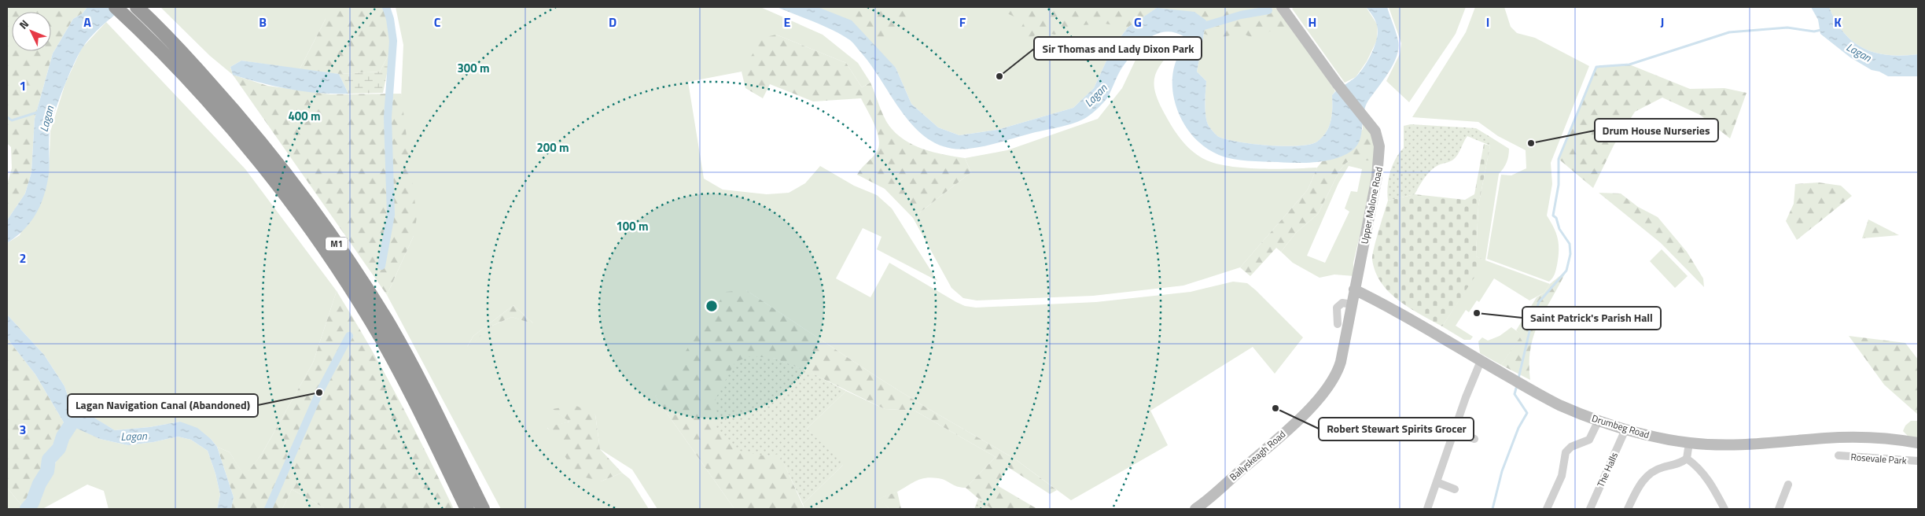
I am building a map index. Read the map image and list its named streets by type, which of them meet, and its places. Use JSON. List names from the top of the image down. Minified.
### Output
{"streets":{"highway":["M1"],"street":["Upper Malone Road","Drumbeg Road","Ballyskeagh Road","Rosevale Park","The Halls"]},"crossings":[["Upper Malone Road","Drumbeg Road"],["Upper Malone Road","Ballyskeagh Road"],["Drumbeg Road","Ballyskeagh Road"],["Drumbeg Road","The Halls"]],"water":["Lagan"],"places":["Sir Thomas and Lady Dixon Park","Drum House Nurseries","Saint Patrick's Parish Hall","Lagan Navigation Canal (Abandoned)","Robert Stewart Spirits Grocer"],"north":"top left","grid":{"columns":["A","B","C","D","E","F","G","H","I","J","K"],"rows":["1","2","3"]},"rings":["300 m","400 m","200 m","100 m"]}
